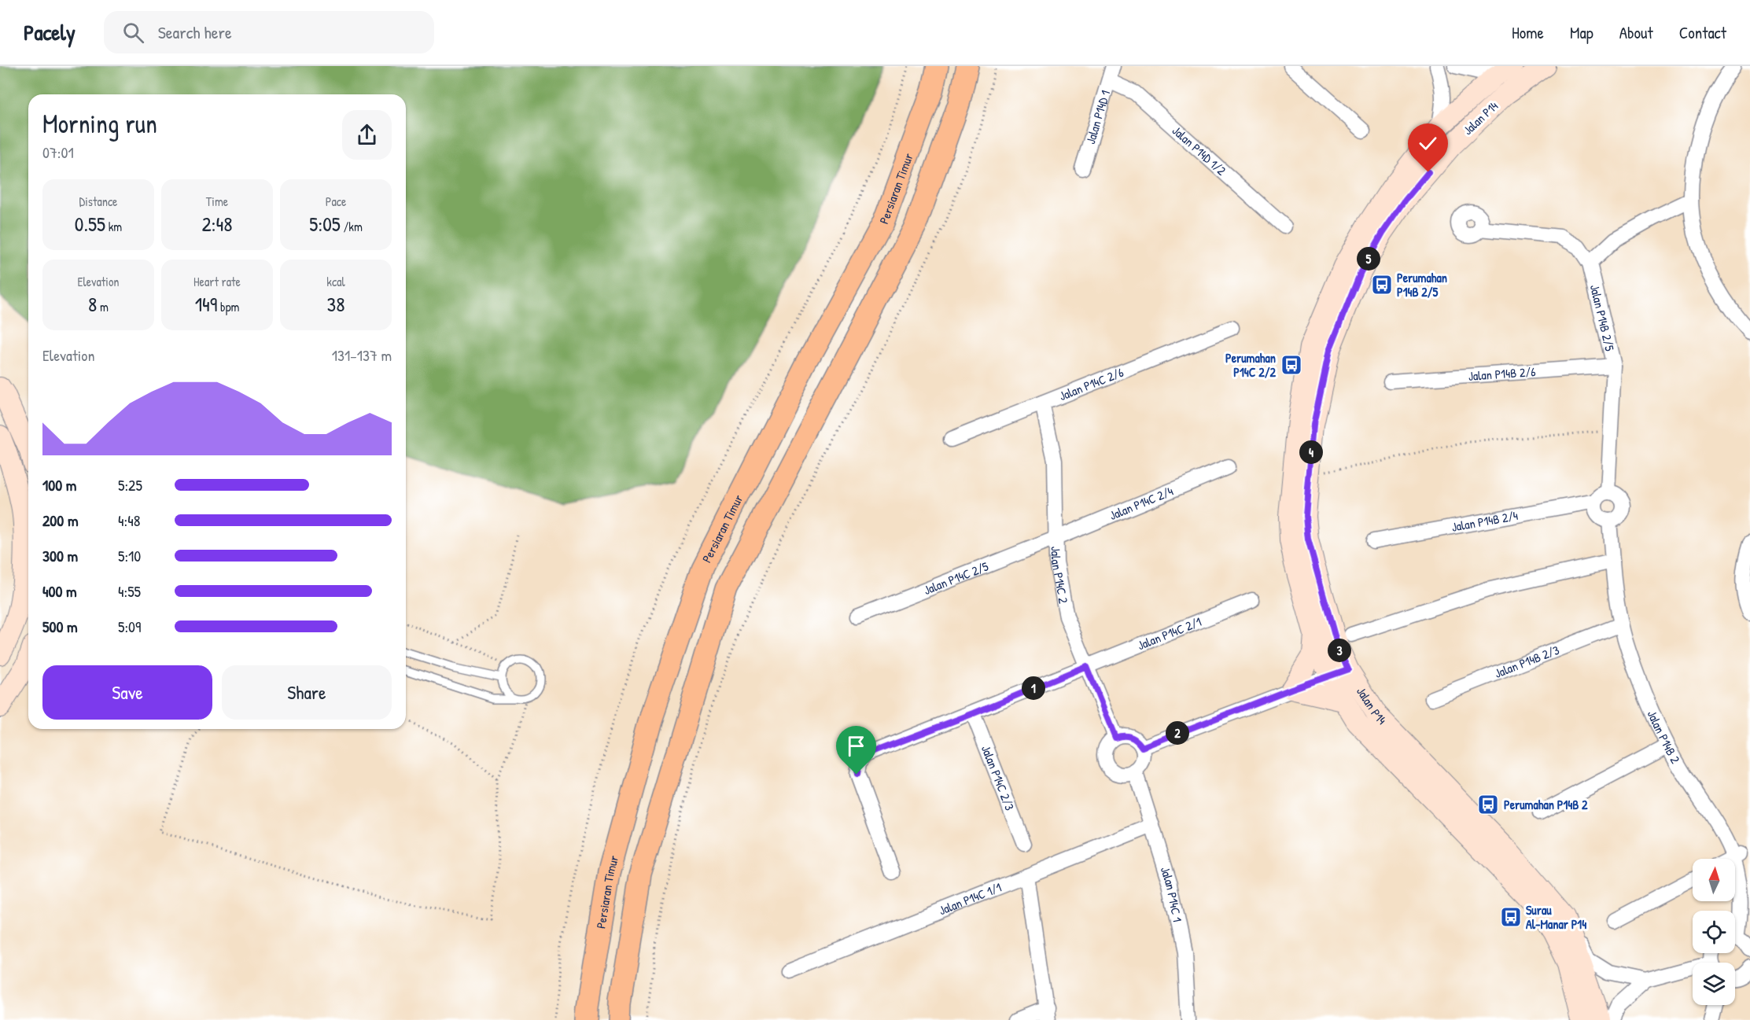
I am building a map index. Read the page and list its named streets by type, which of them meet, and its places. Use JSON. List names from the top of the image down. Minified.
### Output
{"streets":{"main road":["Jalan P14","Persiaran Timur"],"street":["Jalan P14D 1","Jalan P14D 1/2","Jalan P14B 2/5","Jalan P14B 2/6","Jalan P14C 2/6","Jalan P14C 2/4","Jalan P14B 2/4","Jalan P14C 2","Jalan P14C 2/5","Jalan P14C 2/1","Jalan P14B 2/3","Jalan P14B 2","Jalan P14C 2/3","Jalan P14C 1","Jalan P14C 1/1"]},"crossings":[["Jalan P14D 1","Jalan P14D 1/2"],["Jalan P14B 2/5","Jalan P14B 2/6"],["Jalan P14B 2/5","Jalan P14B 2/4"],["Jalan P14B 2/5","Jalan P14B 2"],["Jalan P14C 2/6","Jalan P14C 2"],["Jalan P14C 2/4","Jalan P14C 2"],["Jalan P14C 2/4","Jalan P14C 2/5"],["Jalan P14B 2/4","Jalan P14B 2"],["Jalan P14C 2","Jalan P14C 2/5"],["Jalan P14C 2","Jalan P14C 2/1"],["Jalan P14C 2","Jalan P14C 1"],["Jalan P14C 2/1","Jalan P14C 2/3"],["Jalan P14B 2/3","Jalan P14B 2"],["Jalan P14C 1","Jalan P14C 1/1"]],"places":{"bus stop":["Perumahan P14B 2/5","Perumahan P14C 2/2","Perumahan P14B 2","Surau Al-Manar P14"]},"north":"top","page":{"header":"Pacely","search":"Search here","nav":["Home","Map","About","Contact"],"heading":["Morning run","07:01"],"stats":[["Distance","0.55 km"],["Time","2:48"],["Pace","5:05 /km"],["Elevation","8 m"],["Heart rate","149 bpm"],["kcal","38"]],"pins":["5","4","3","1","2"],"chart":["Elevation","131–137 m"],"list":[{"name":"100 m","note":"5:25"},{"name":"200 m","note":"4:48"},{"name":"300 m","note":"5:10"},{"name":"400 m","note":"4:55"},{"name":"500 m","note":"5:09"}],"buttons":["Save","Share"]}}
